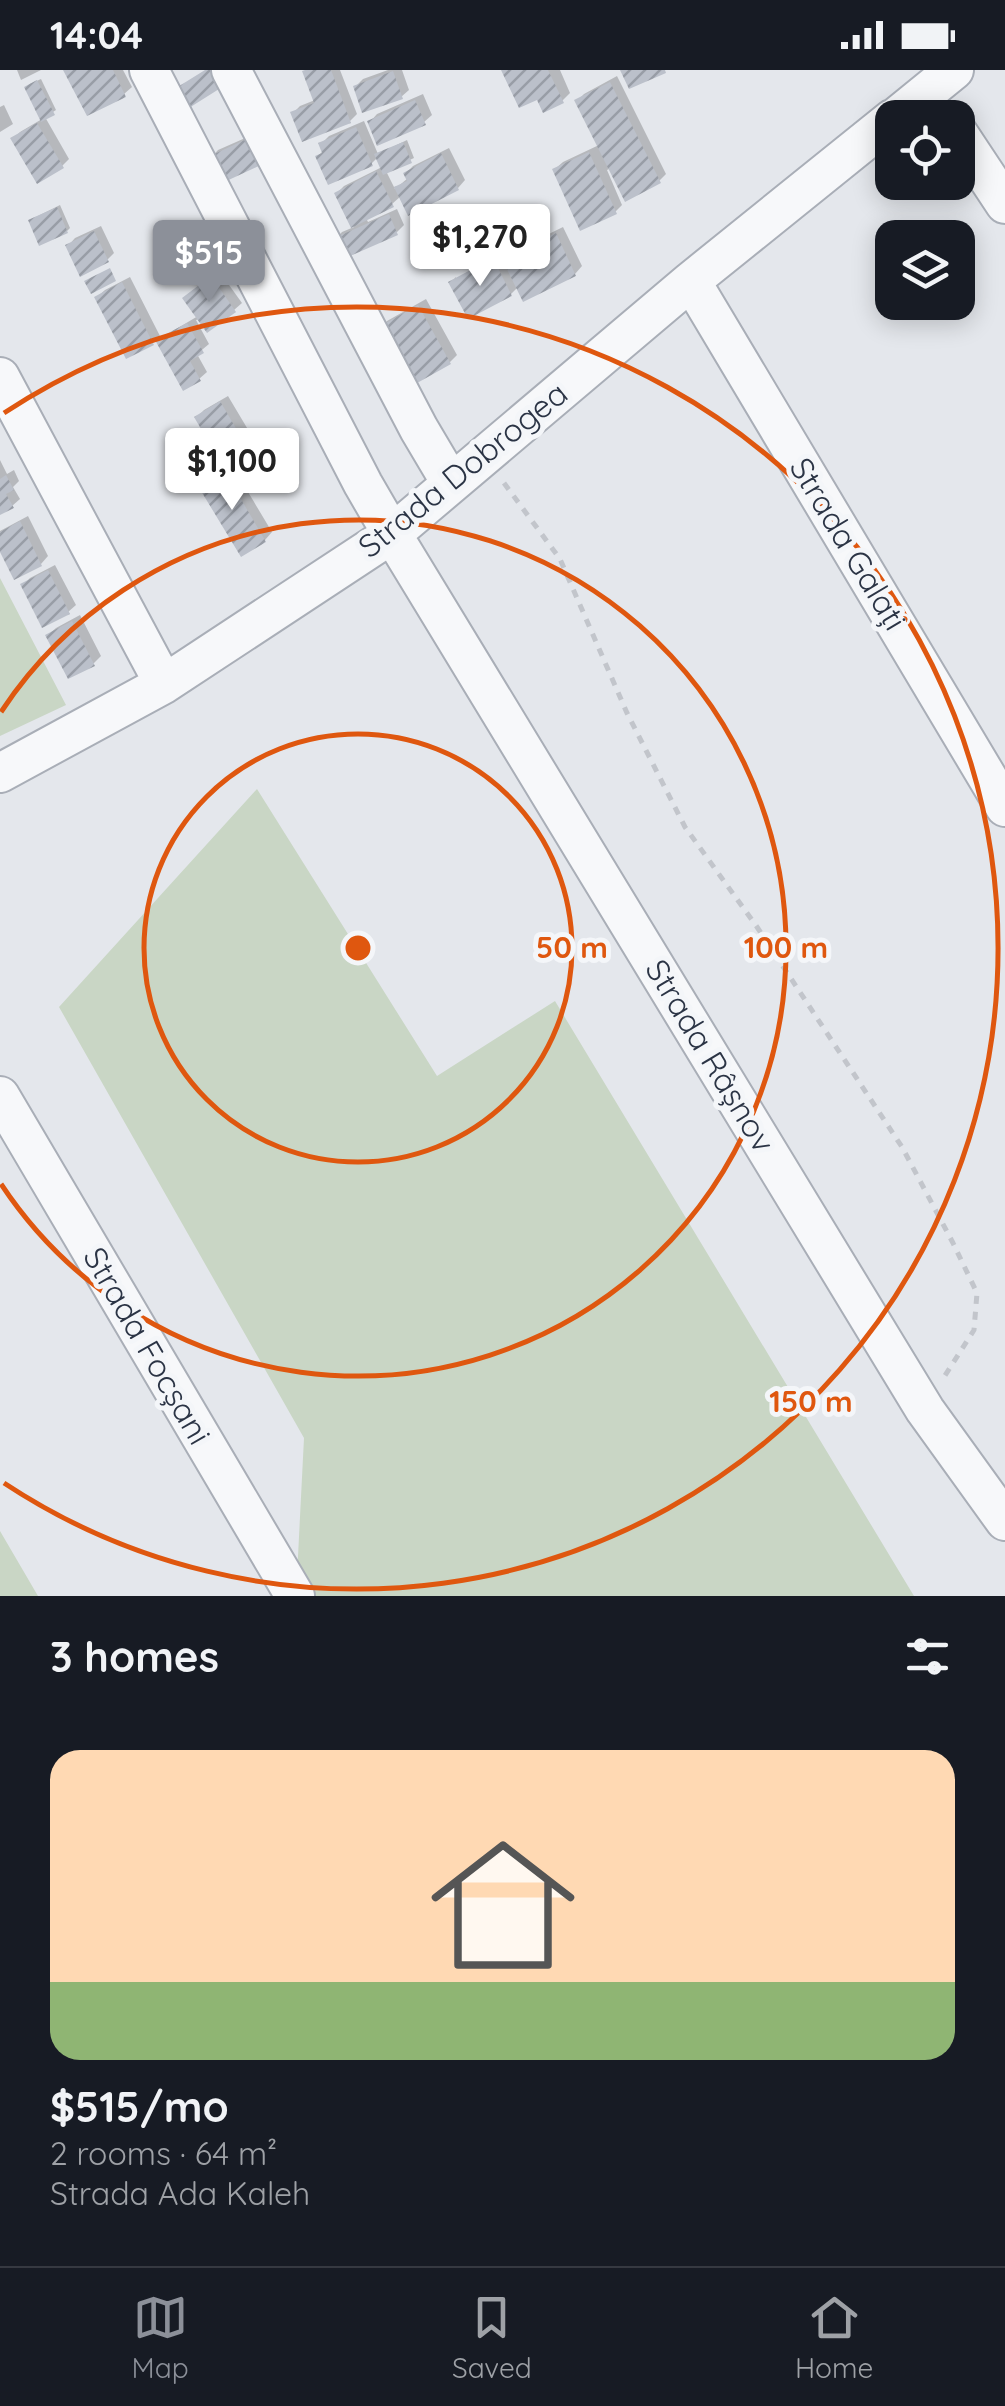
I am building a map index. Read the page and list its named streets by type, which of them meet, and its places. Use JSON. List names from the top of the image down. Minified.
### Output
{"streets":{"street":["Strada Dobrogea","Strada Galați","Strada Râșnov","Strada Focșani"]},"crossings":[["Strada Dobrogea","Strada Galați"],["Strada Dobrogea","Strada Râșnov"]],"page":{"status":"14:04","price":["$1,270","$515","$1,100"],"heading":"3 homes","list":[{"name":"$515/mo","note":"2 rooms · 64 m² · Strada Ada Kaleh"}],"tabs":["Map","Saved","Home"]},"rings":["50 m","100 m","150 m"]}
